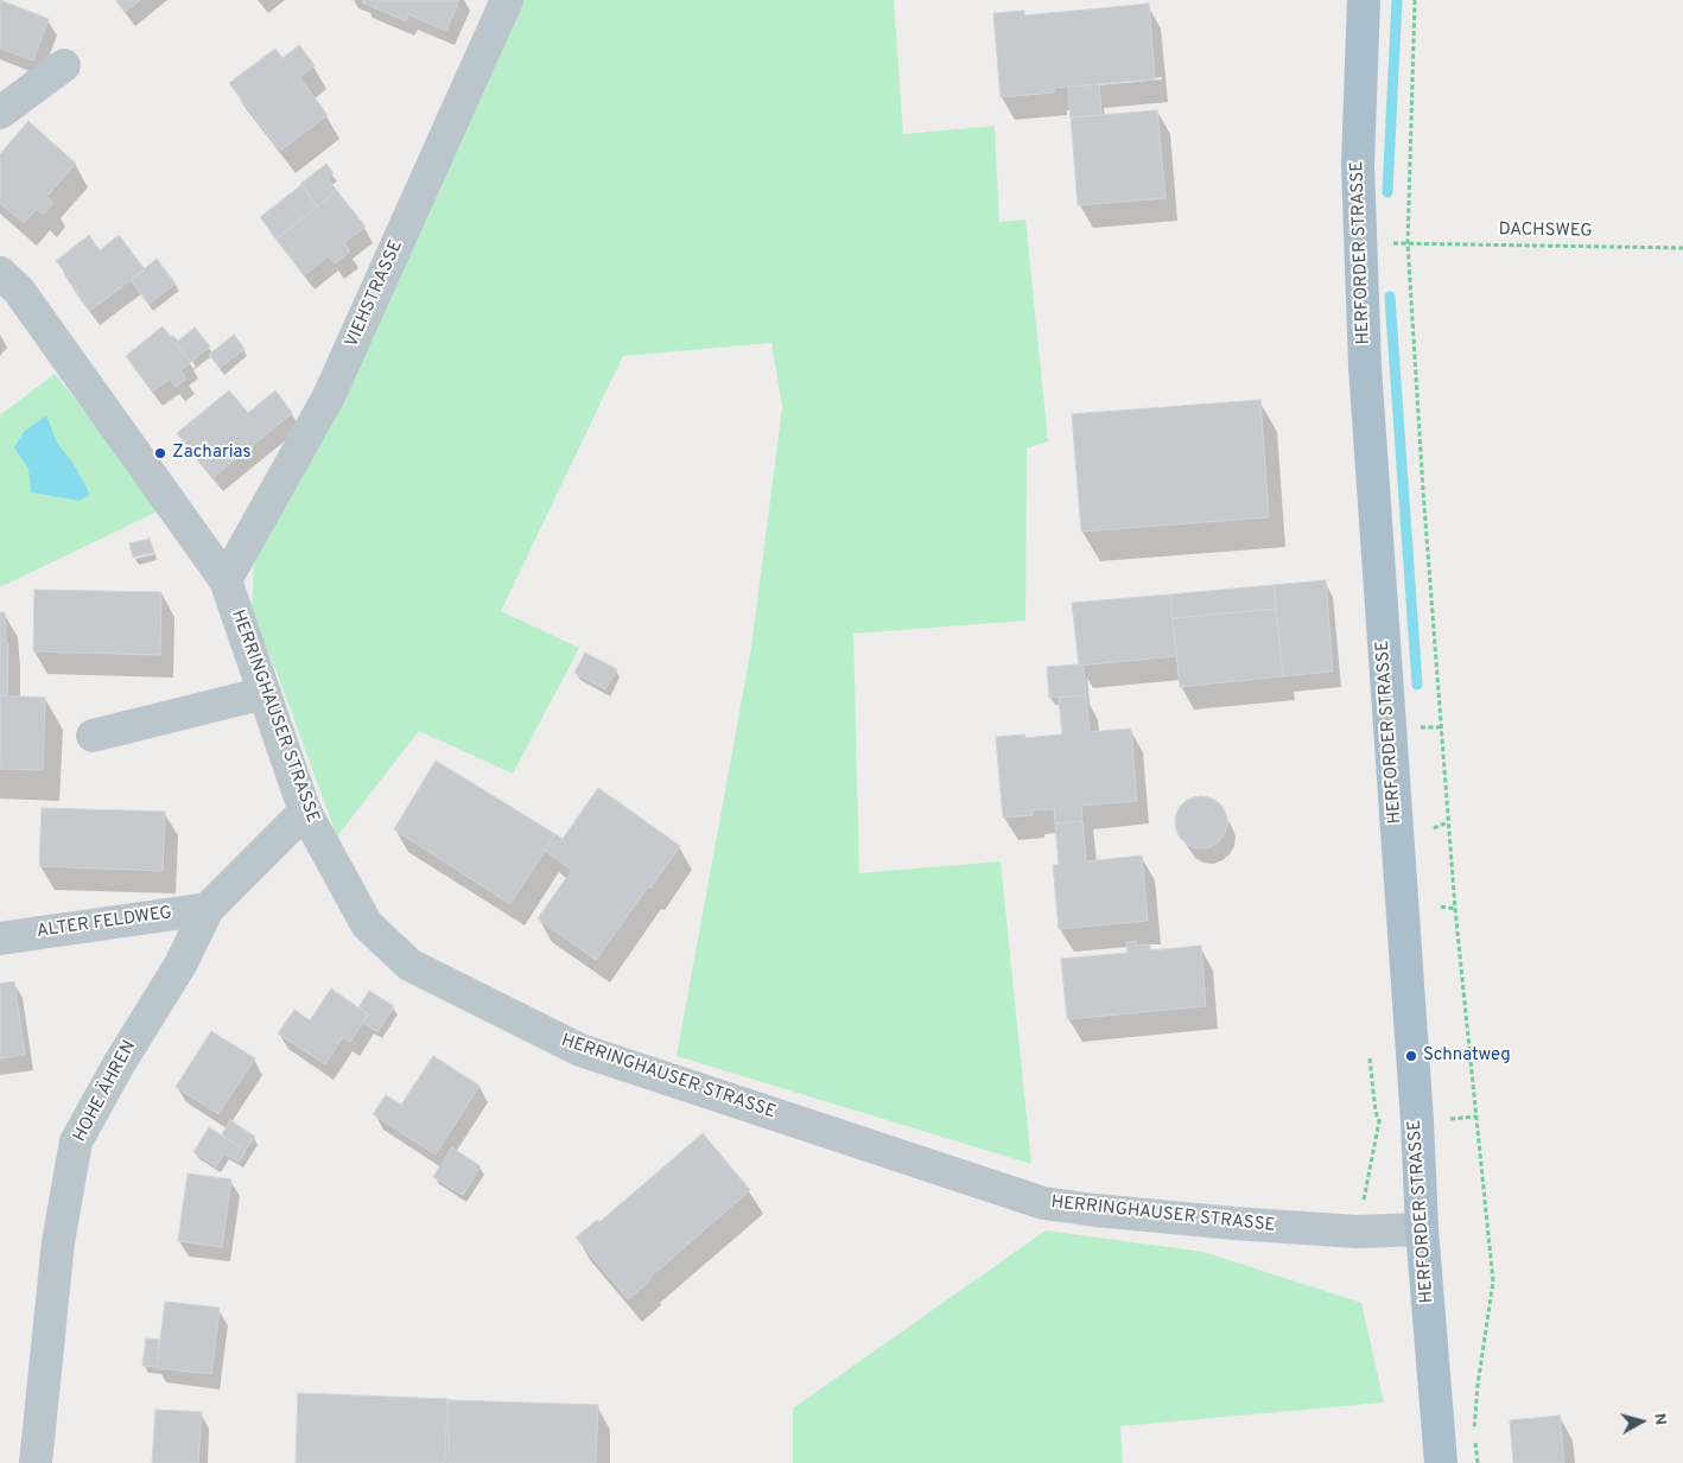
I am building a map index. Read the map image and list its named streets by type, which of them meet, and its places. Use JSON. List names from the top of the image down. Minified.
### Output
{"streets":{"main road":["HERFORDER STRASSE"],"street":["VIEHSTRASSE","HERRINGHAUSER STRASSE","ALTER FELDWEG","HOHE ÄHREN"],"path":["DACHSWEG"]},"crossings":[["HERFORDER STRASSE","HERRINGHAUSER STRASSE"],["VIEHSTRASSE","HERRINGHAUSER STRASSE"],["HERRINGHAUSER STRASSE","HOHE ÄHREN"],["ALTER FELDWEG","HOHE ÄHREN"]],"places":["Zacharias","Schnatweg"],"north":"right"}
